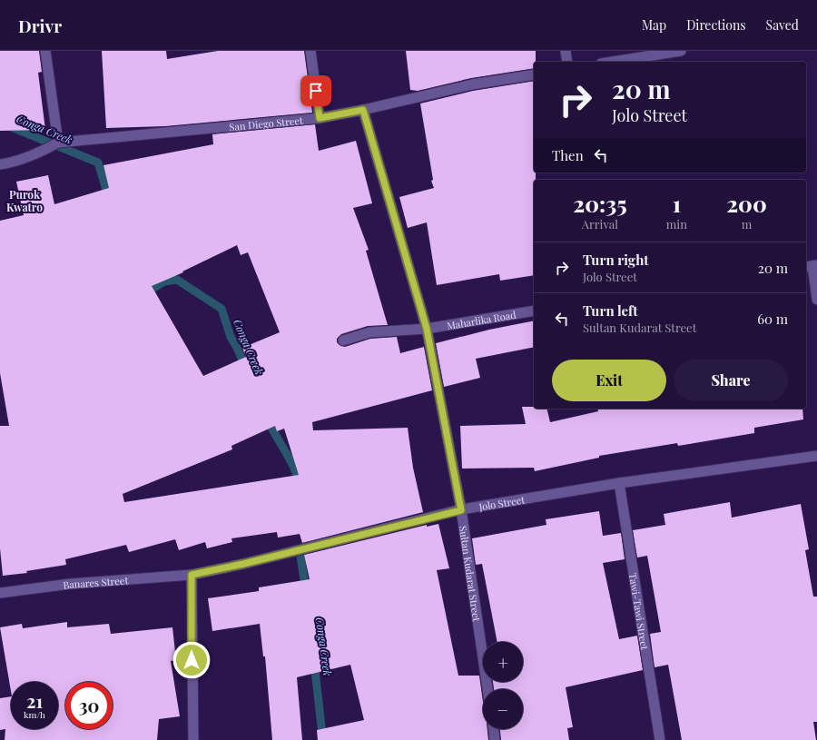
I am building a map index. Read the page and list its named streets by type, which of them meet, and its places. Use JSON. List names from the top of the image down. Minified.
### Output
{"streets":{"street":["San Diego Street","Maharlika Road","Jolo Street","Sultan Kudarat Street","Banares Street","Tawi-Tawi Street"]},"crossings":[["San Diego Street","Sultan Kudarat Street"],["Maharlika Road","Sultan Kudarat Street"],["Jolo Street","Sultan Kudarat Street"],["Jolo Street","Banares Street"],["Jolo Street","Tawi-Tawi Street"]],"districts":["Purok Kwatro"],"water":["Conga Creek"],"page":{"header":"Drivr","nav":["Map","Directions","Saved"],"turn":["20 m","Jolo Street"],"then":"Then","eta":["20:35","Arrival","1","min","200","m"],"list":[{"name":"Turn right","note":"Jolo Street","value":"20 m"},{"name":"Turn left","note":"Sultan Kudarat Street","value":"60 m"}],"buttons":["Exit","Share"],"map_buttons":["+","−"],"speed":"21 km/h","limit":"30"}}
